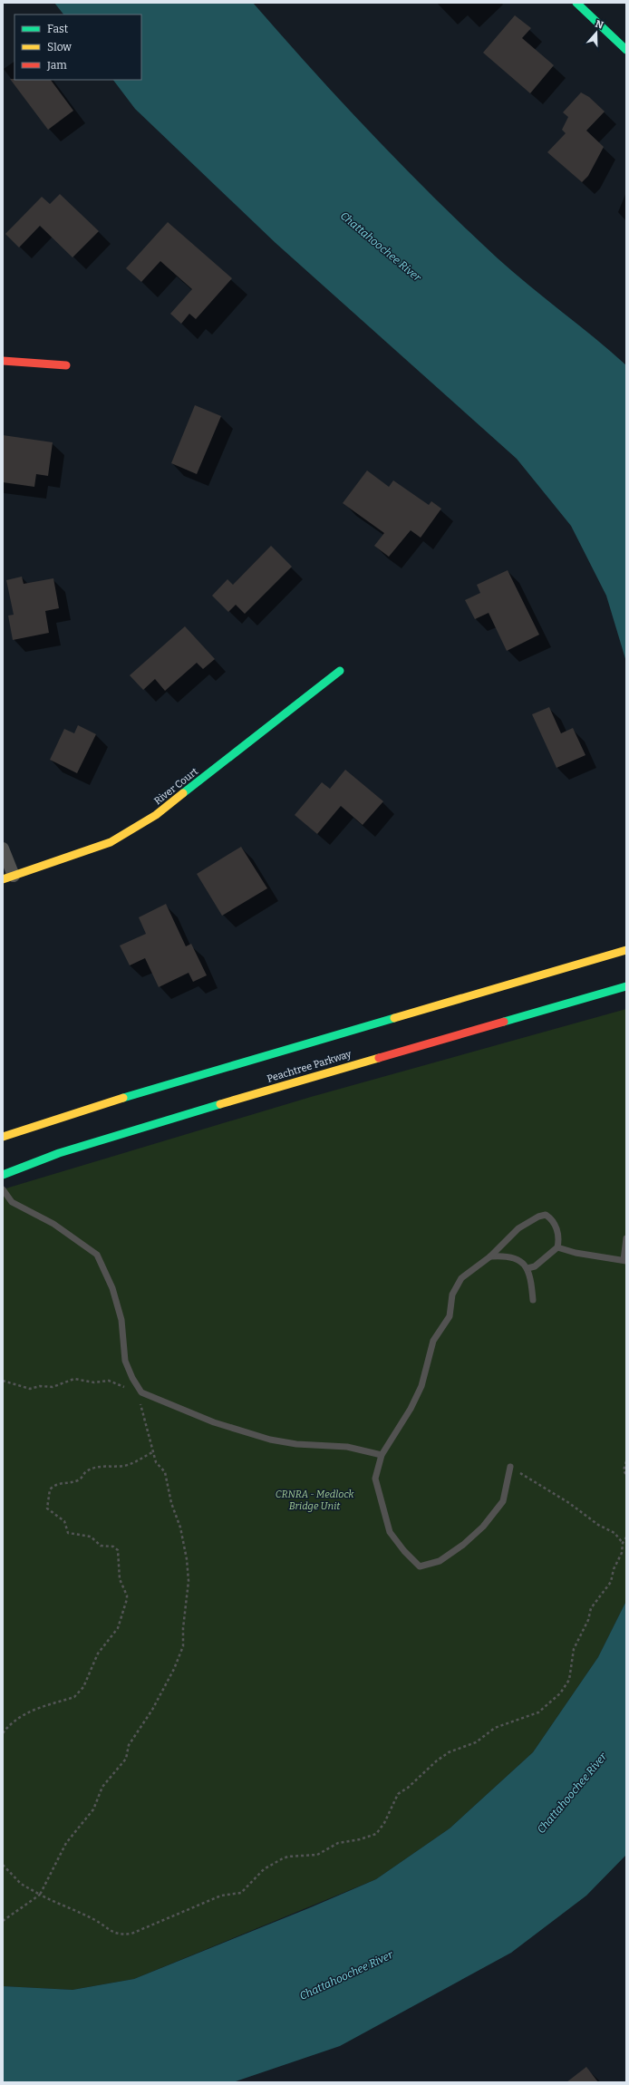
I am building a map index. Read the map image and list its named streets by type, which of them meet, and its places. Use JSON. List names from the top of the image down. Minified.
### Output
{"streets":{"main road":["River Court","Peachtree Parkway"]},"water":["Chattahoochee River"],"parks":["CRNRA - Medlock Bridge Unit"],"legend":["Fast","Slow","Jam"],"north":"top"}
